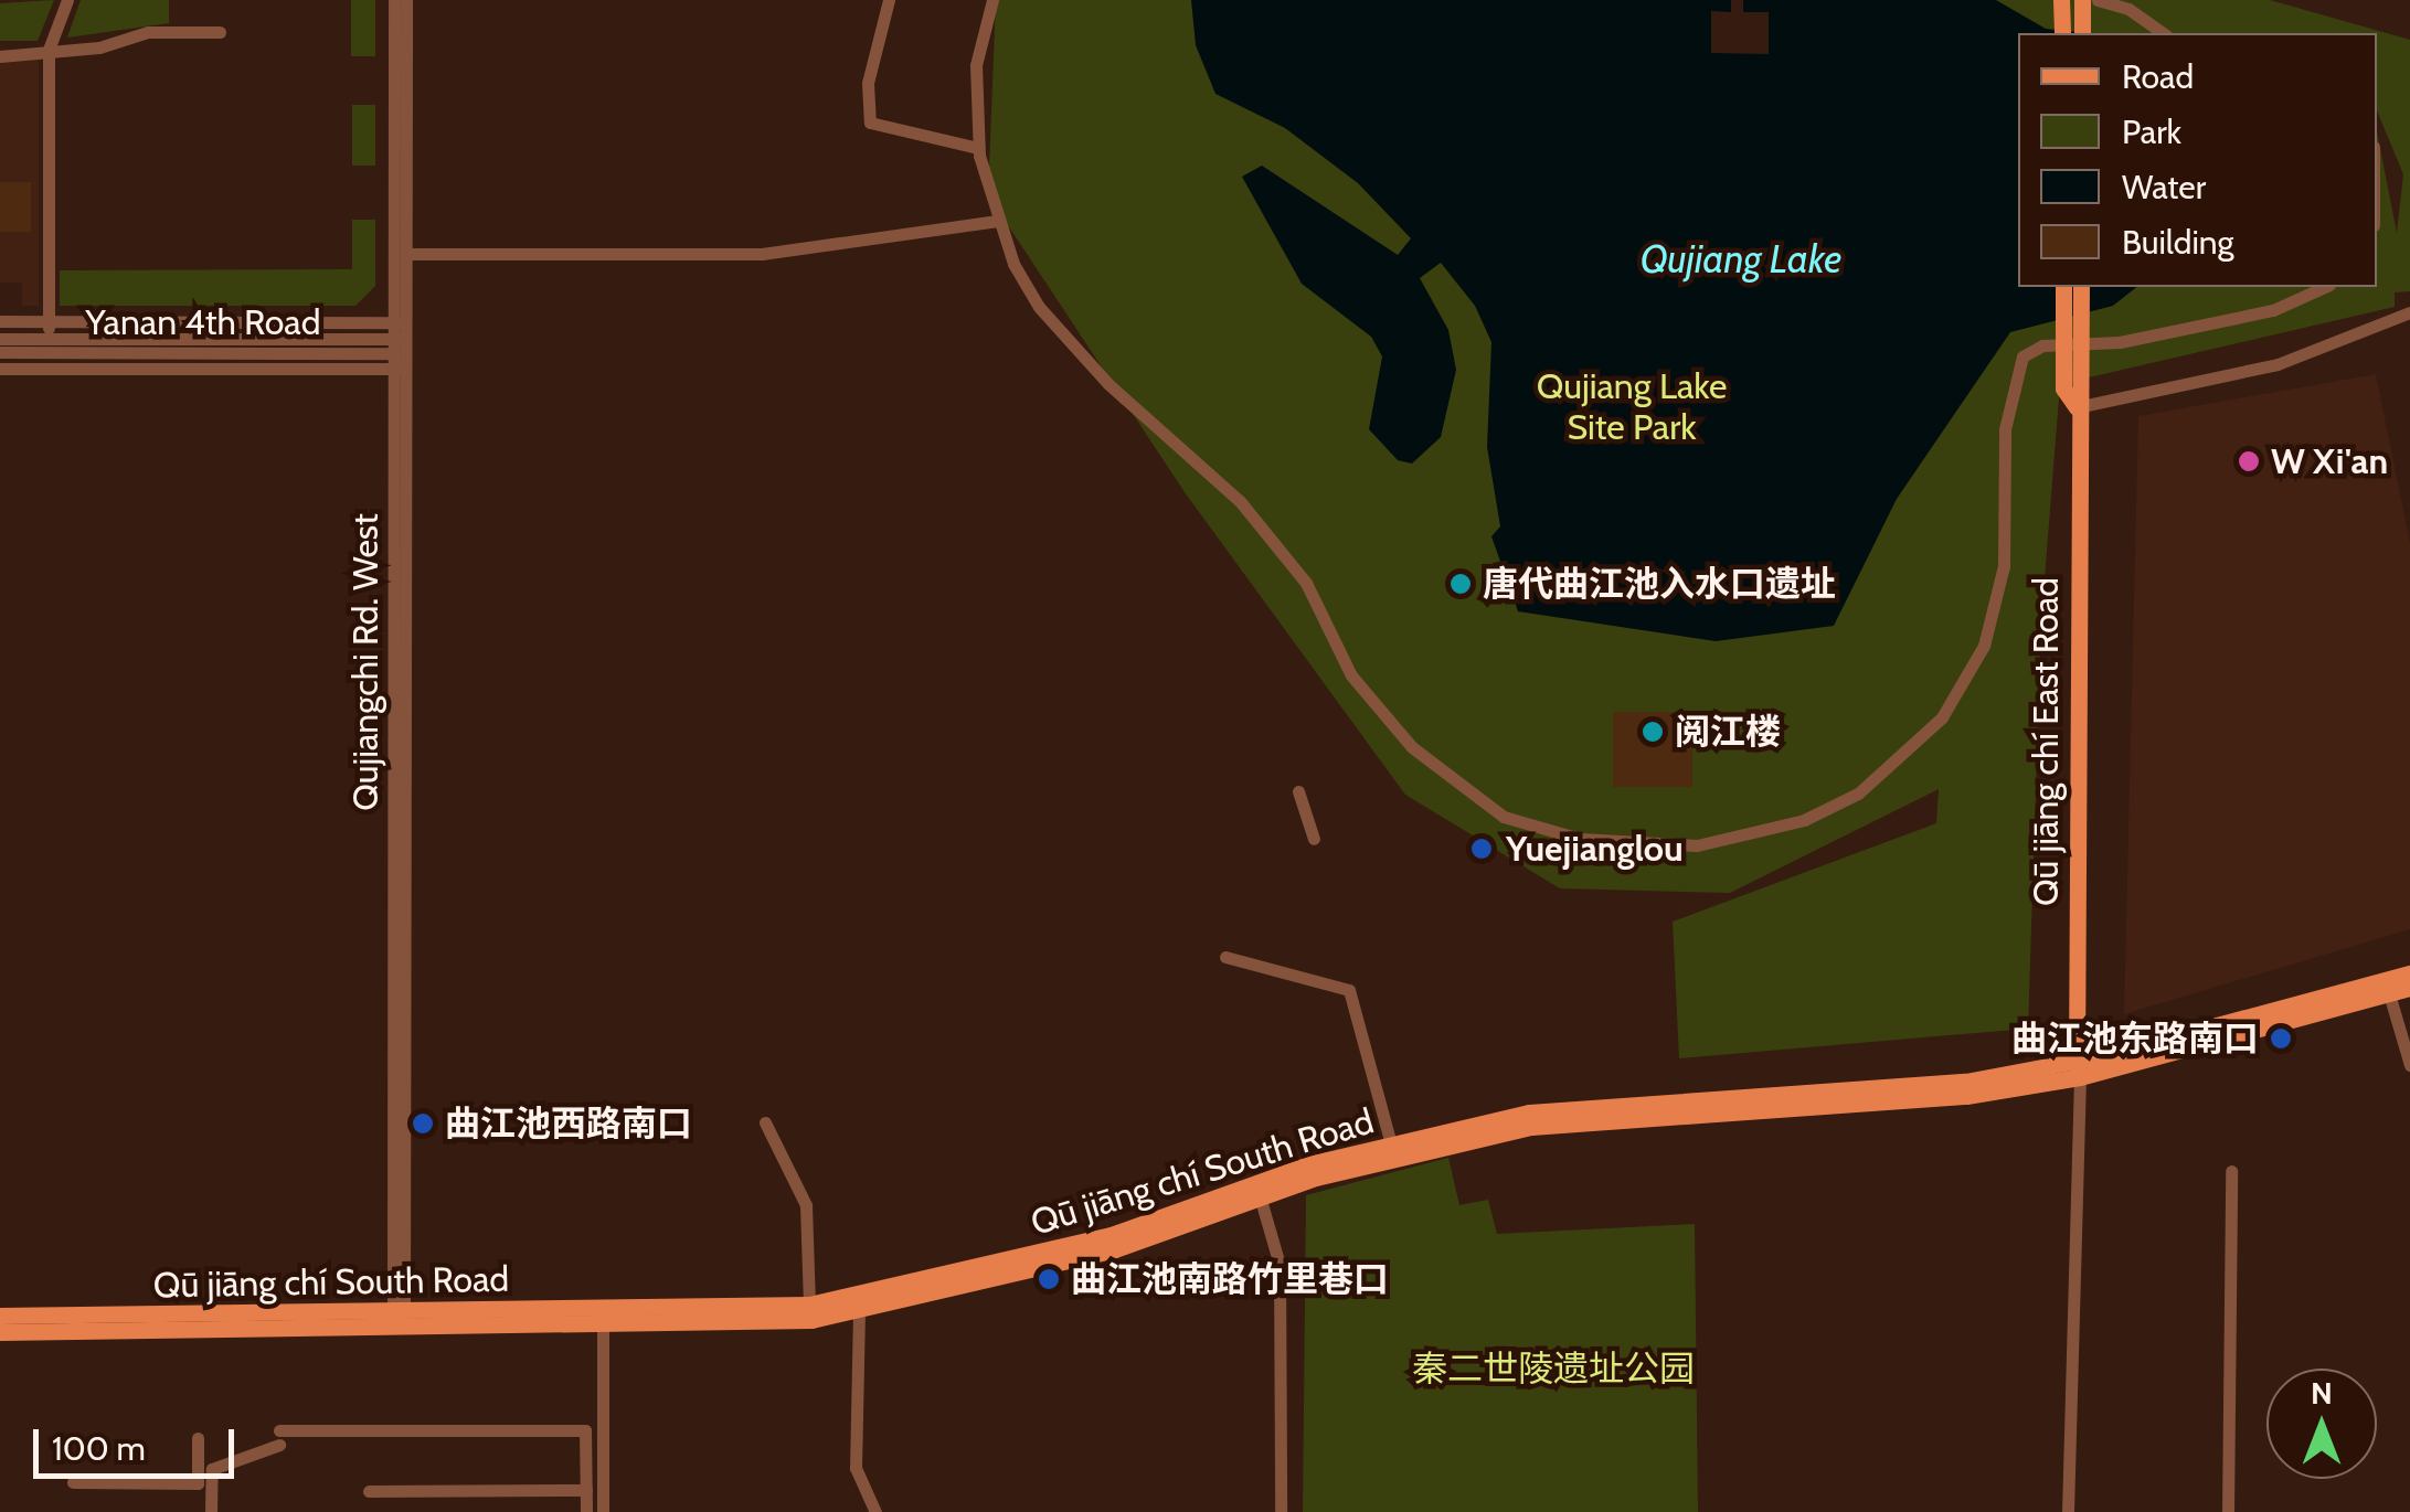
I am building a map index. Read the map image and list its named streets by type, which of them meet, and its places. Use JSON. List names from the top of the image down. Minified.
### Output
{"streets":{"main road":["Qū jiāng chí East Road","Qū jiāng chí South Road"],"street":["Yanan 4th Road","Qujiangchi Rd. West"]},"crossings":[["Yanan 4th Road","Qujiangchi Rd. West"],["Qujiangchi Rd. West","Qū jiāng chí South Road"],["Qū jiāng chí East Road","Qū jiāng chí South Road"]],"water":["Qujiang Lake"],"parks":["Qujiang Lake Site Park","秦二世陵遗址公园"],"places":["W Xi'an","唐代曲江池入水口遗址","阅江楼","Yuejianglou","曲江池东路南口","曲江池西路南口","曲江池南路竹里巷口"],"legend":["Road","Park","Water","Building"],"scale_bar":"100 m","north":"top"}
